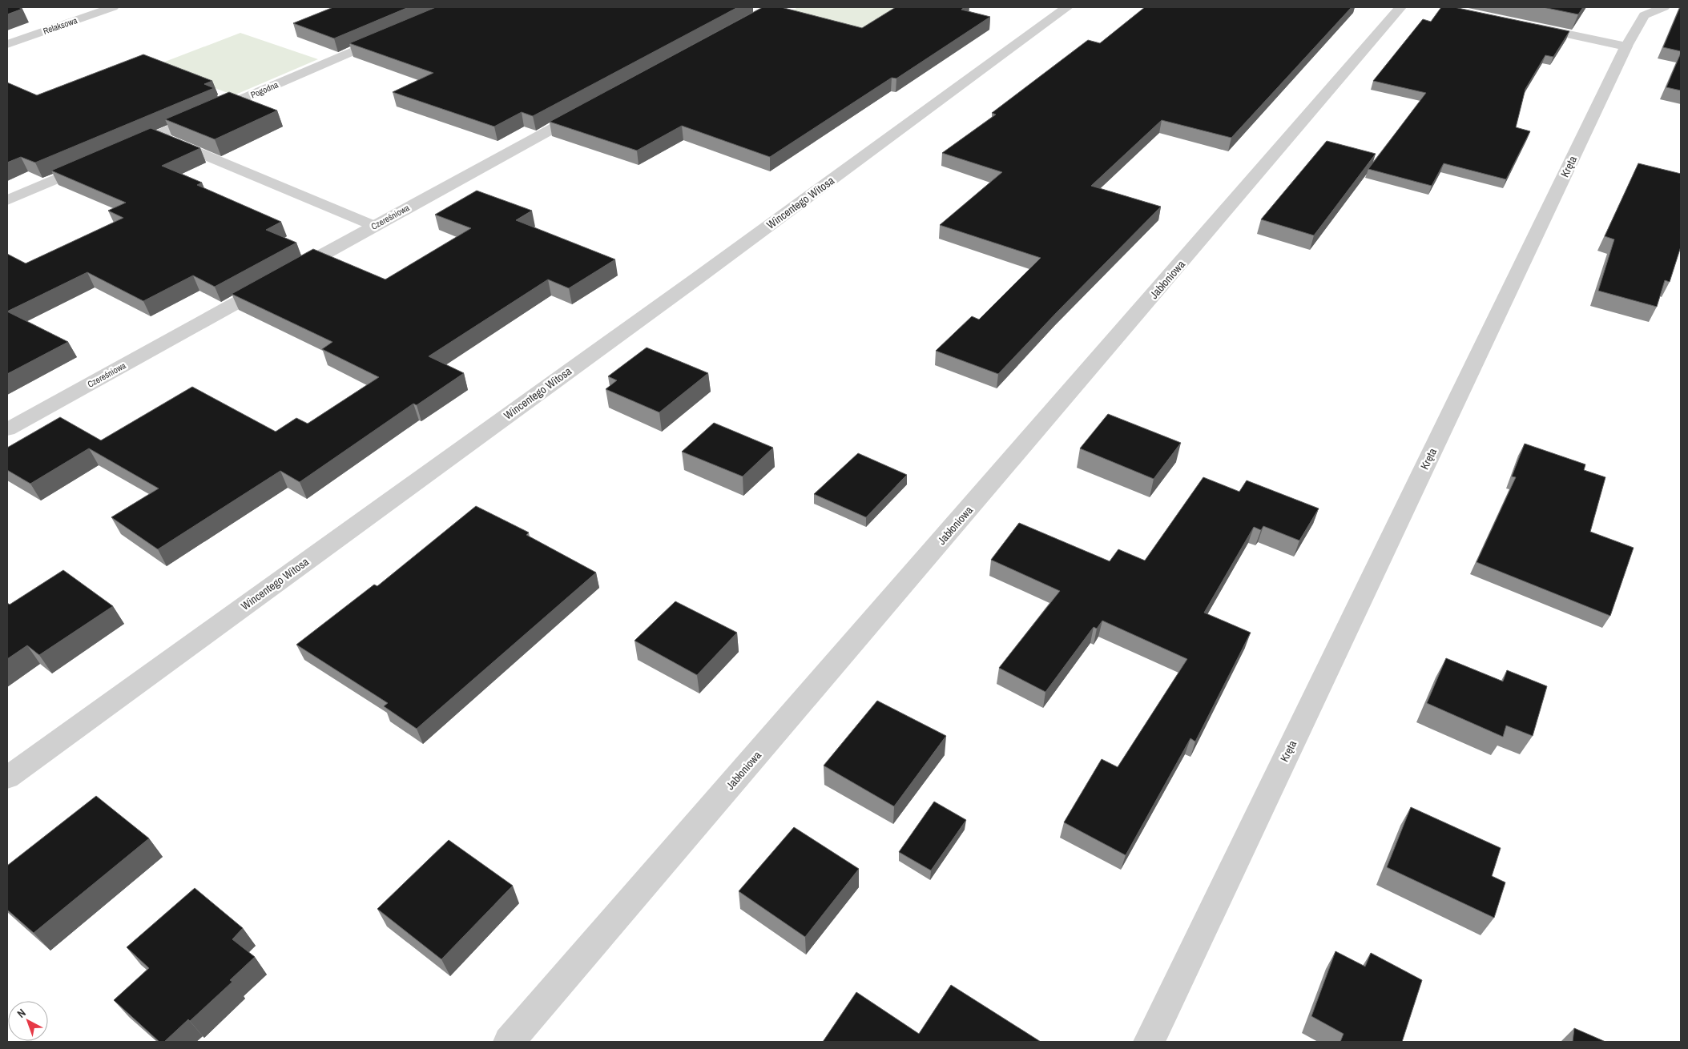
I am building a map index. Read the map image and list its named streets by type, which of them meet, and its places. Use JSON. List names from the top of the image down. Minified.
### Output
{"streets":{"street":["Relaksowa","Pogodna","Kręta","Wincentego Witosa","Czereśniowa","Jabłoniowa"]},"north":"top left"}
